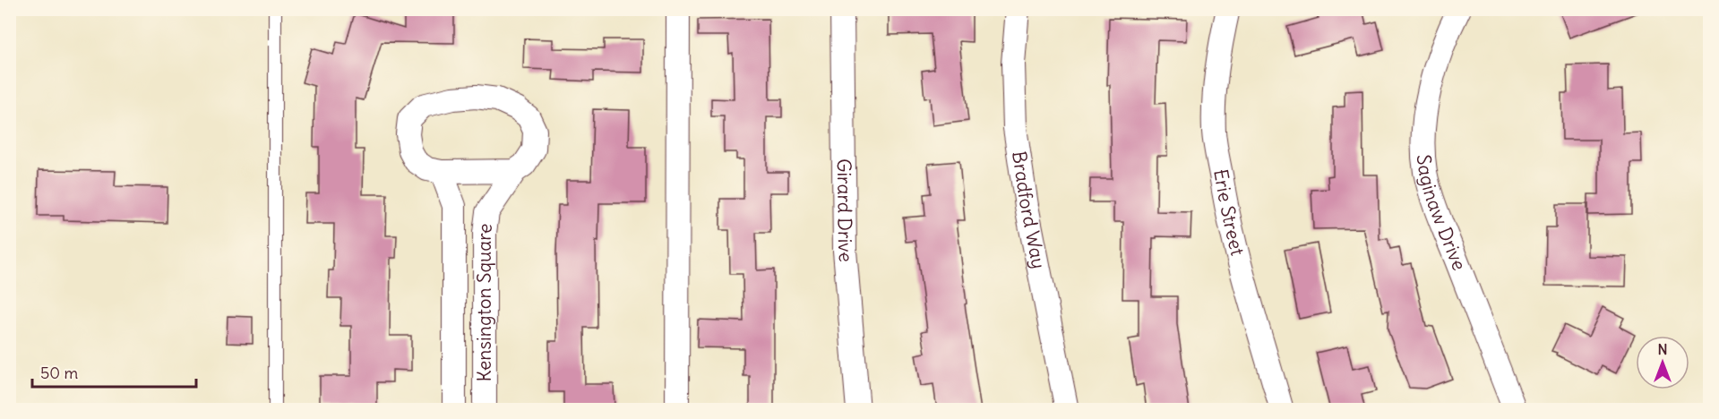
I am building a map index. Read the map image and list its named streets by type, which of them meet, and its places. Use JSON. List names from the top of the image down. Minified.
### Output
{"streets":{"street":["Girard Drive","Bradford Way","Erie Street","Saginaw Drive","Kensington Square"]},"scale_bar":"50 m","north":"top"}
